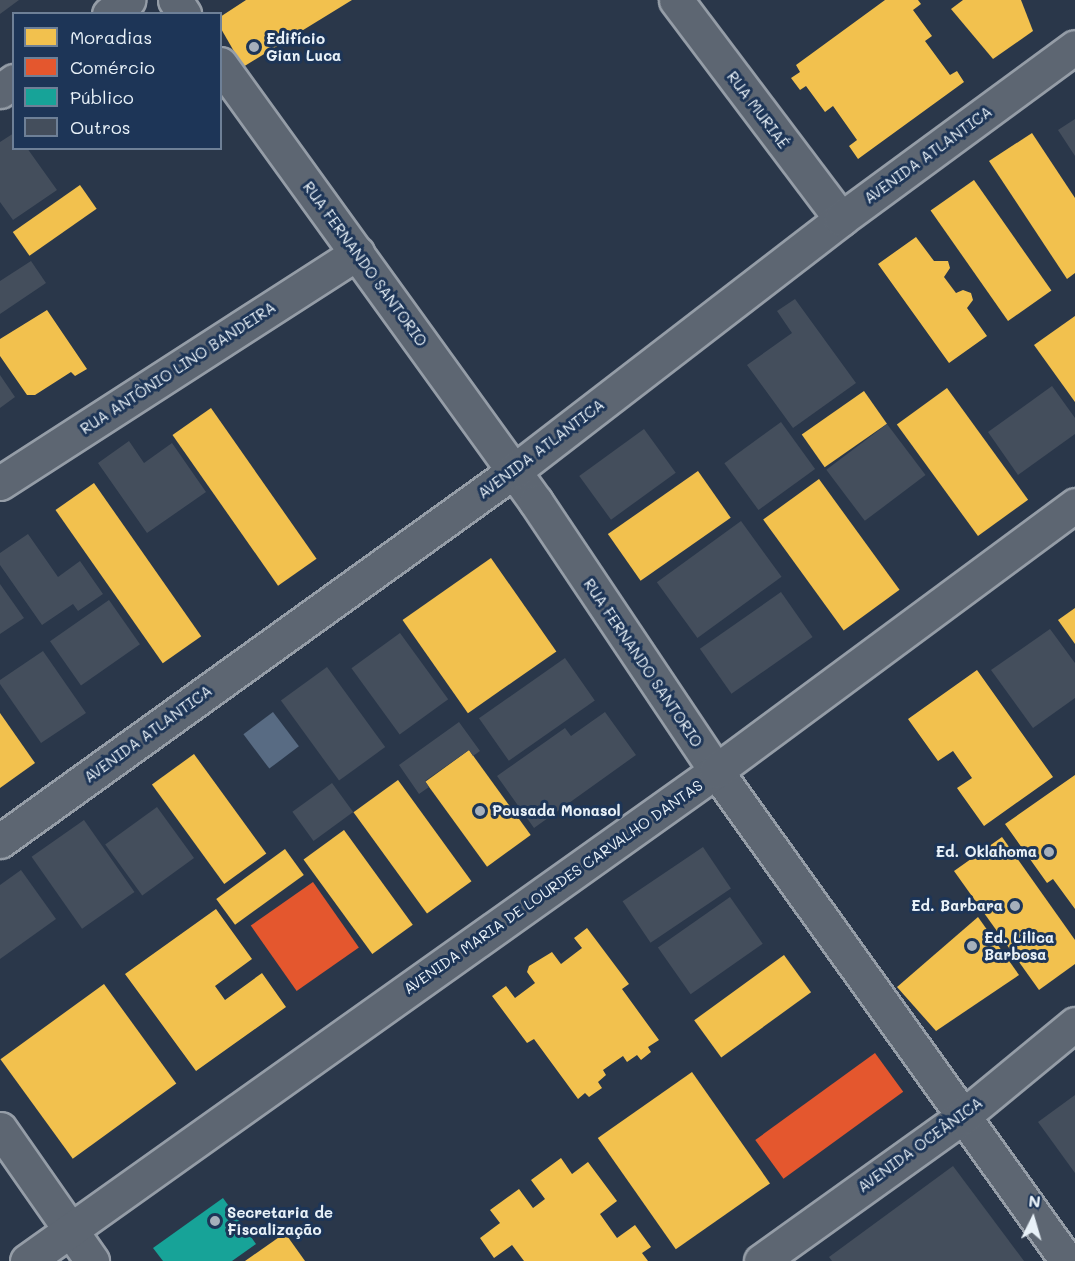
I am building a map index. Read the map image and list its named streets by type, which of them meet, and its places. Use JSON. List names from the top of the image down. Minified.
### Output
{"streets":{"street":["RUA MURIAÉ","AVENIDA ATLANTICA","RUA FERNANDO SANTORIO","RUA ANTÔNIO LINO BANDEIRA","AVENIDA MARIA DE LOURDES CARVALHO DANTAS","AVENIDA OCEÂNICA"]},"crossings":[["RUA MURIAÉ","AVENIDA ATLANTICA"],["AVENIDA ATLANTICA","RUA FERNANDO SANTORIO"],["RUA FERNANDO SANTORIO","RUA ANTÔNIO LINO BANDEIRA"],["RUA FERNANDO SANTORIO","AVENIDA MARIA DE LOURDES CARVALHO DANTAS"],["RUA FERNANDO SANTORIO","AVENIDA OCEÂNICA"]],"places":["Edifício Gian Luca","Pousada Monasol","Ed. Oklahoma","Ed. Barbara","Ed. Lilica Barbosa","Secretaria de Fiscalização"],"legend":["Moradias","Comércio","Público","Outros"],"north":"top"}
